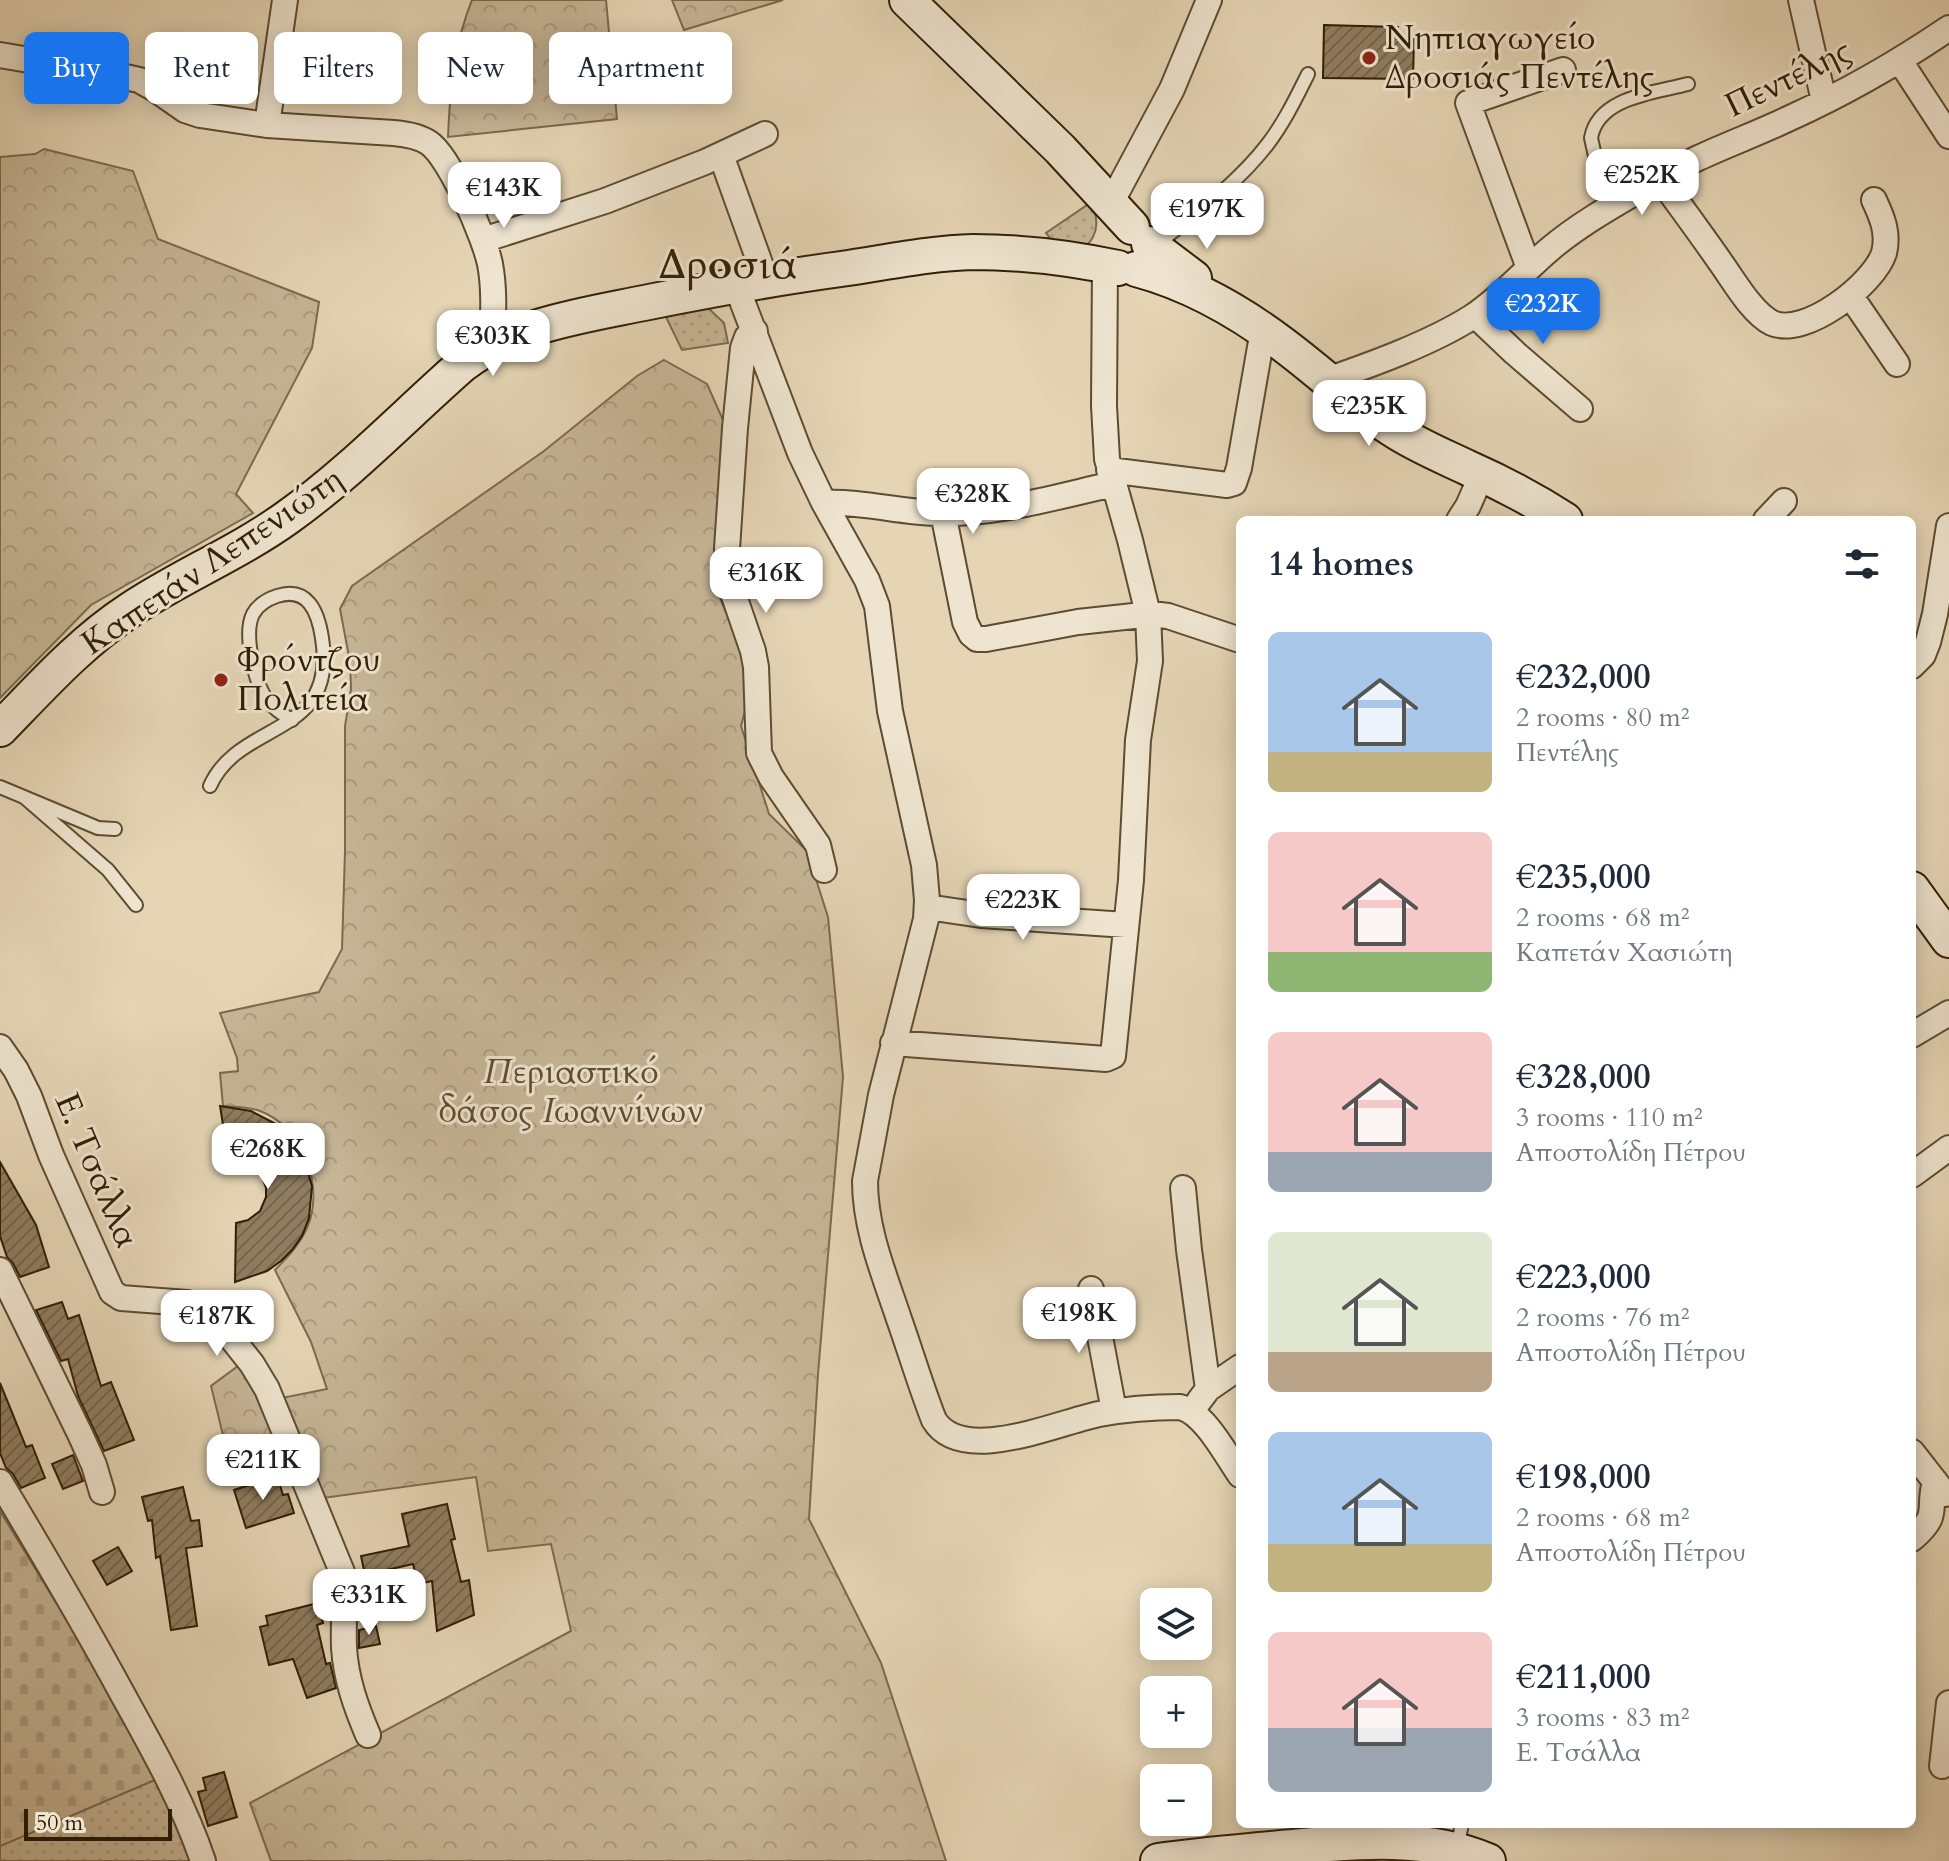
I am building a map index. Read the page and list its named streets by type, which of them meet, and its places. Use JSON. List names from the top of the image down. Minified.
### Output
{"streets":{"street":["Πεντέλης","Καπετάν Λεπενιώτη","Ε. Τσάλλα"]},"crossings":[["Πεντέλης","Καπετάν Λεπενιώτη"]],"districts":["Δροσιά"],"parks":["Περιαστικό δάσος Ιωαννίνων"],"places":["Νηπιαγωγείο Δροσιάς Πεντέλης","Φρόντζου Πολιτεία"],"scale_bar":"50 m","page":{"chip":["Buy","Rent","Filters","New","Apartment"],"price":["€252K","€143K","€197K","€232K","€303K","€235K","€328K","€316K","€223K","€268K","€198K","€187K","€211K","€331K"],"heading":"14 homes","list":[{"name":"€232,000","note":"2 rooms · 80 m² · Πεντέλης"},{"name":"€235,000","note":"2 rooms · 68 m² · Καπετάν Χασιώτη"},{"name":"€328,000","note":"3 rooms · 110 m² · Αποστολίδη Πέτρου"},{"name":"€223,000","note":"2 rooms · 76 m² · Αποστολίδη Πέτρου"},{"name":"€198,000","note":"2 rooms · 68 m² · Αποστολίδη Πέτρου"},{"name":"€211,000","note":"3 rooms · 83 m² · Ε. Τσάλλα"}],"map_buttons":["+","−"],"scale":"50 m"}}
